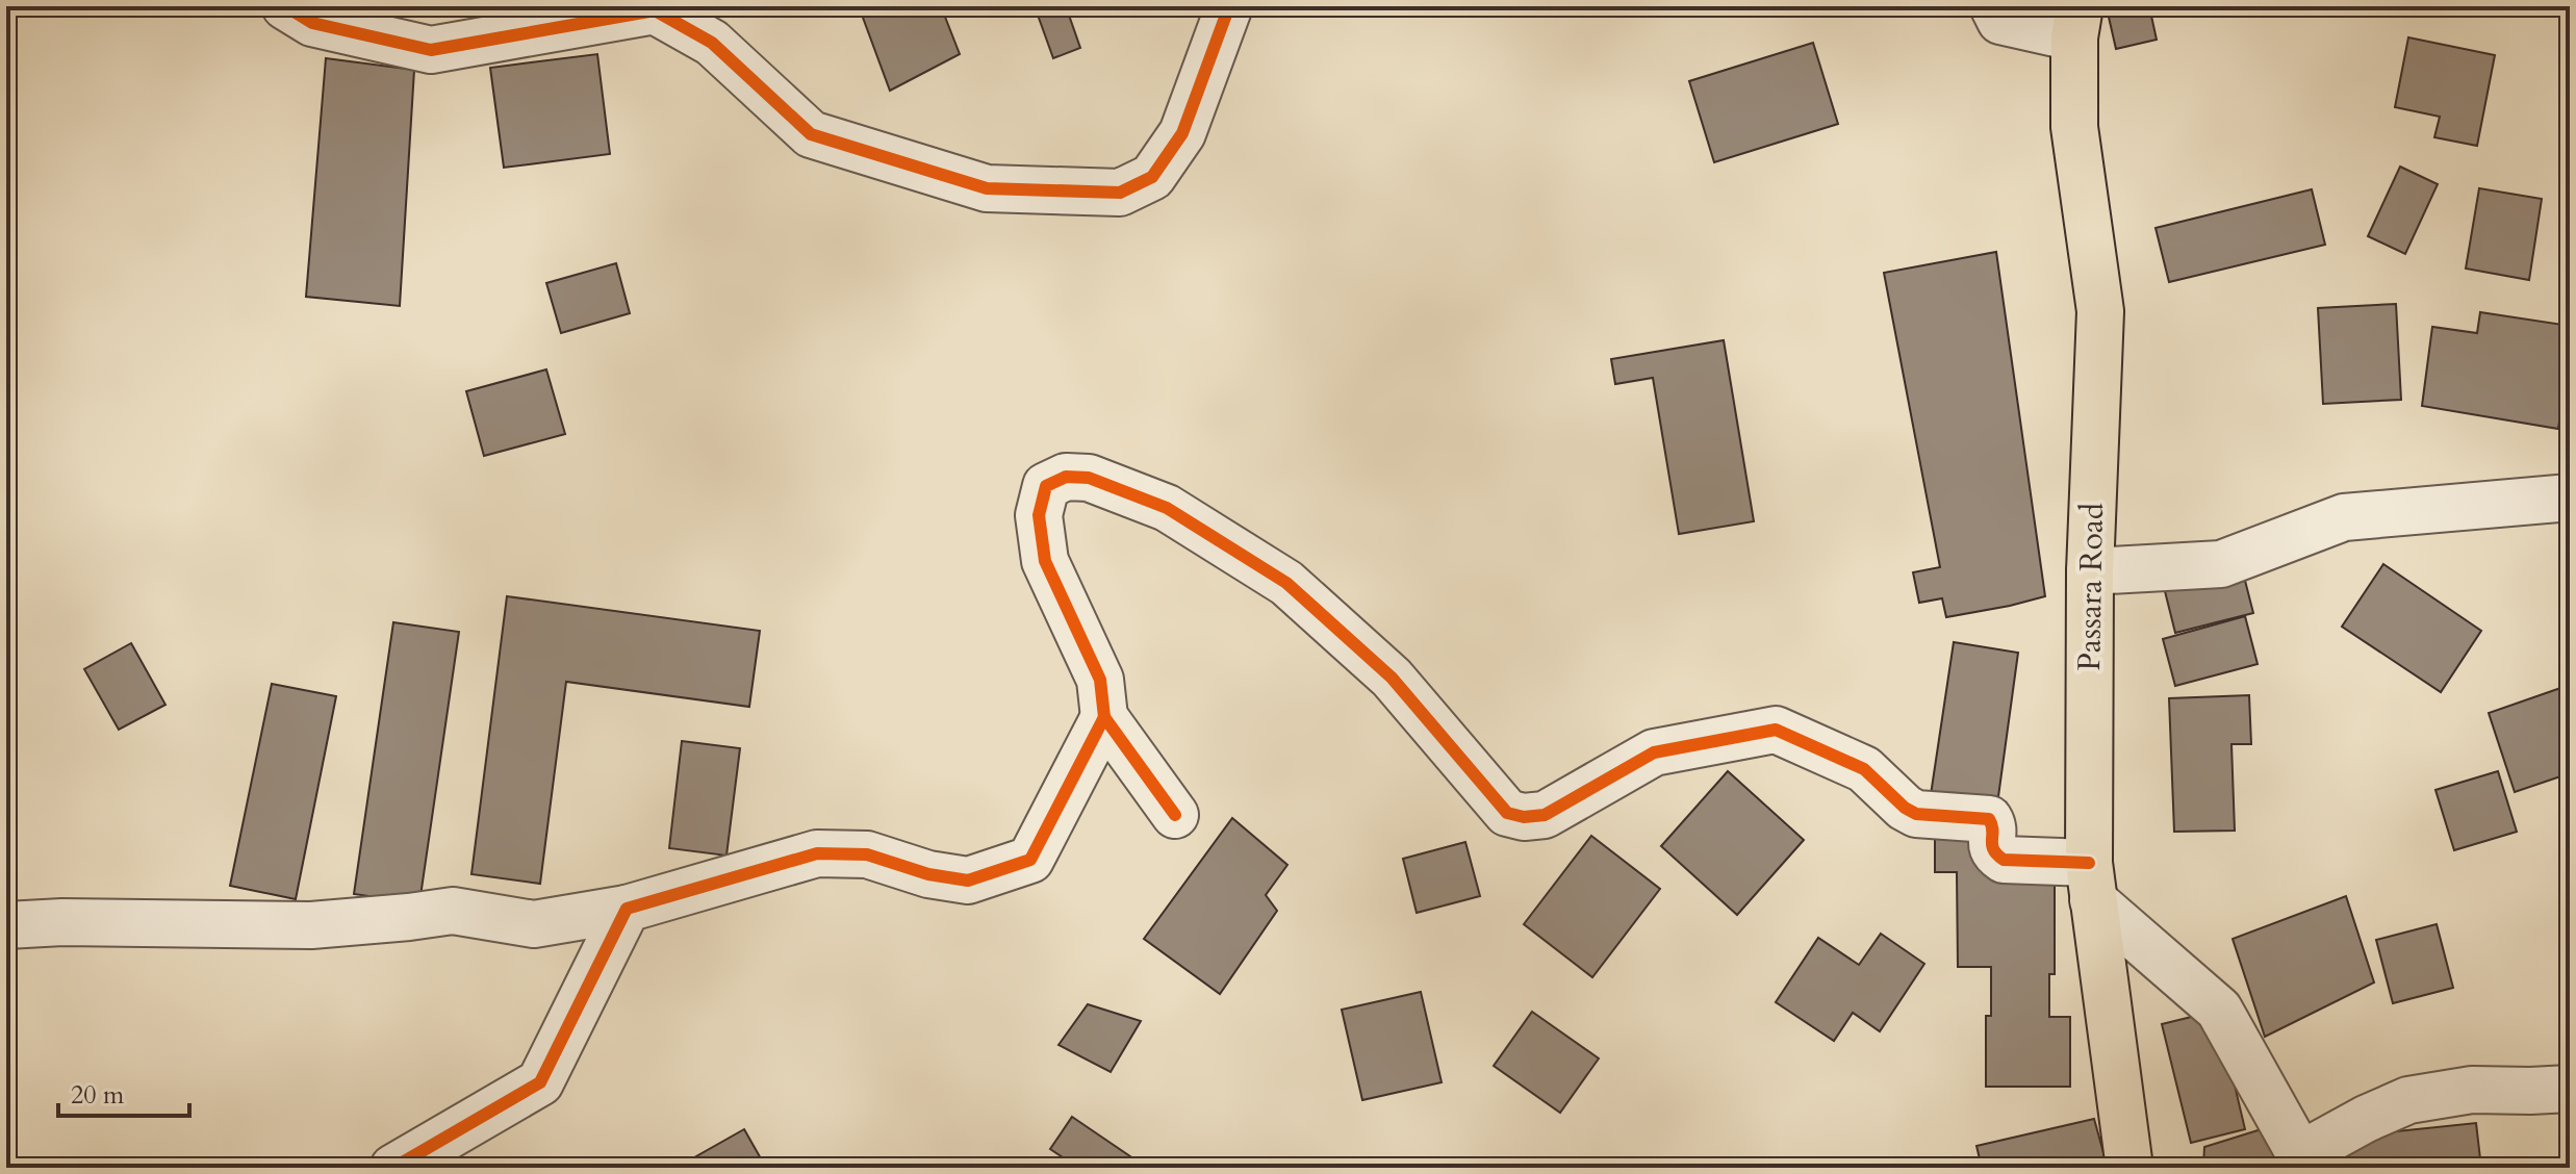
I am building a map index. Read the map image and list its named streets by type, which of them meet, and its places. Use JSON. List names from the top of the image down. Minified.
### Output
{"streets":{"highway":["Passara Road"]},"scale_bar":"20 m"}
